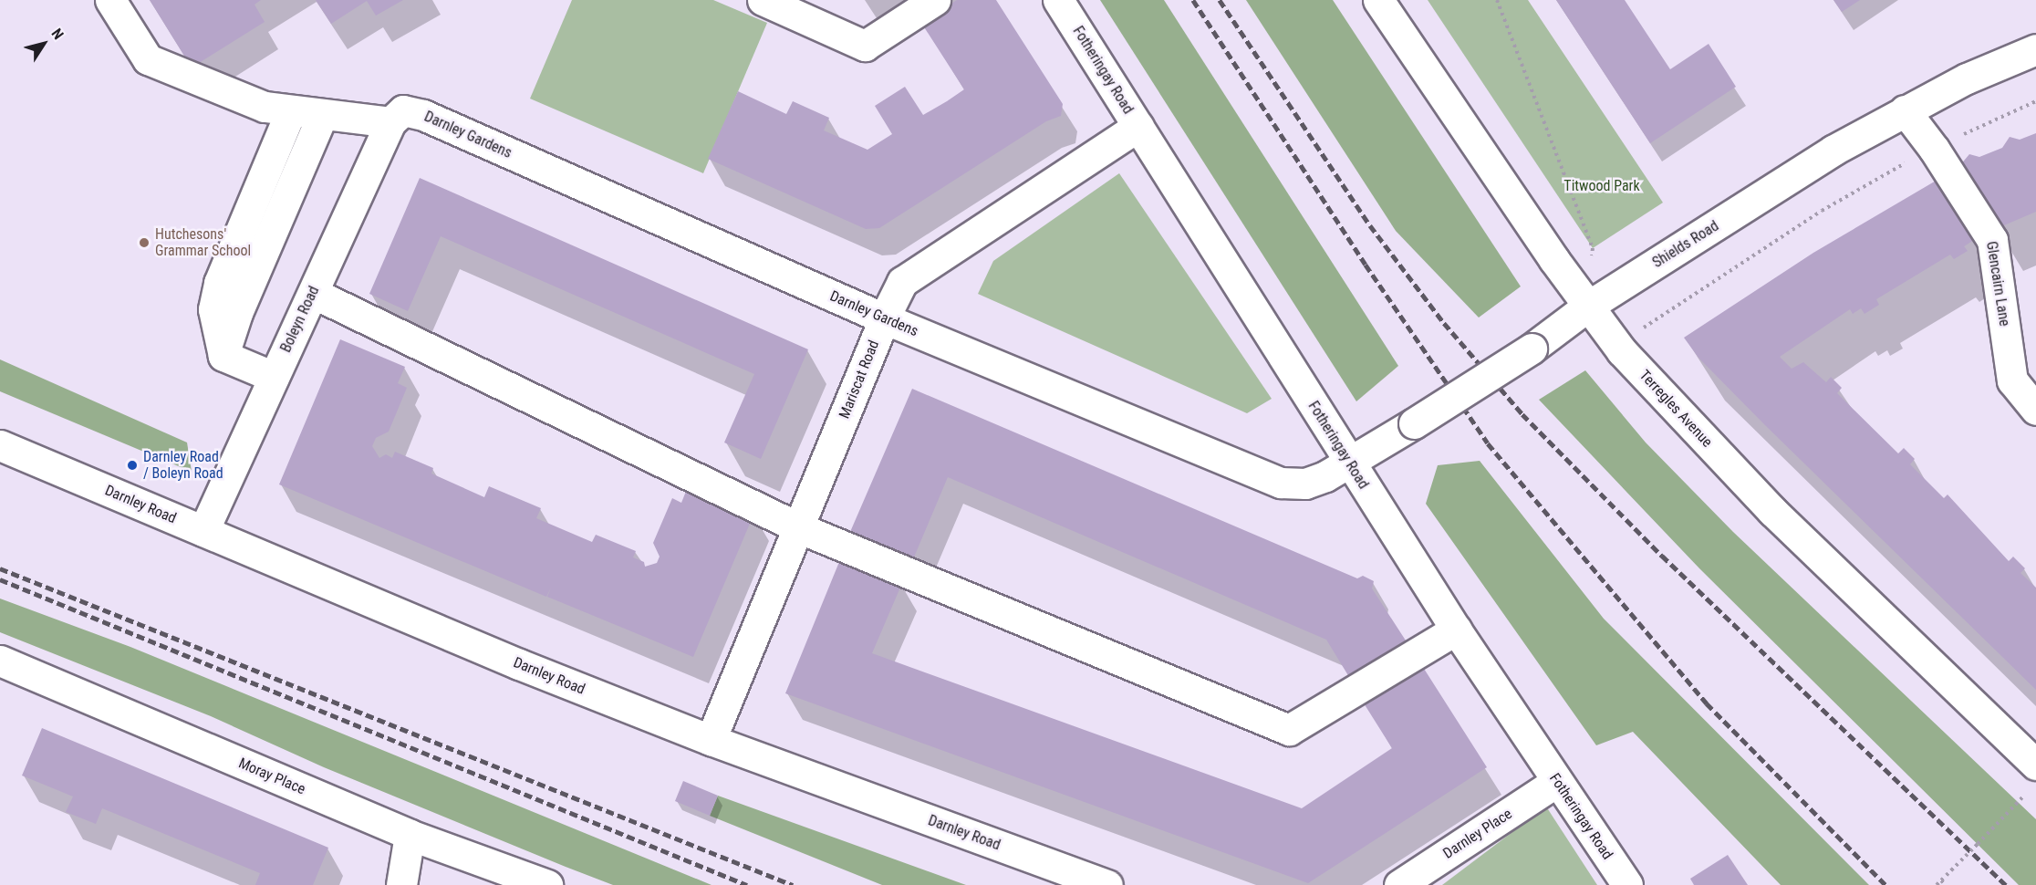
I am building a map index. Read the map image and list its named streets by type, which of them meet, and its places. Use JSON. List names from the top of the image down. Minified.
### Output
{"streets":{"street":["Fotheringay Road","Darnley Gardens","Shields Road","Glencairn Lane","Boleyn Road","Mariscat Road","Terregles Avenue","Darnley Road","Moray Place","Darnley Place"]},"crossings":[["Fotheringay Road","Darnley Gardens"],["Fotheringay Road","Shields Road"],["Fotheringay Road","Mariscat Road"],["Fotheringay Road","Darnley Place"],["Darnley Gardens","Shields Road"],["Darnley Gardens","Boleyn Road"],["Darnley Gardens","Mariscat Road"],["Shields Road","Glencairn Lane"],["Shields Road","Terregles Avenue"],["Boleyn Road","Darnley Road"],["Mariscat Road","Darnley Road"]],"parks":["Titwood Park"],"places":["Hutchesons' Grammar School","Darnley Road / Boleyn Road"],"north":"top right"}
